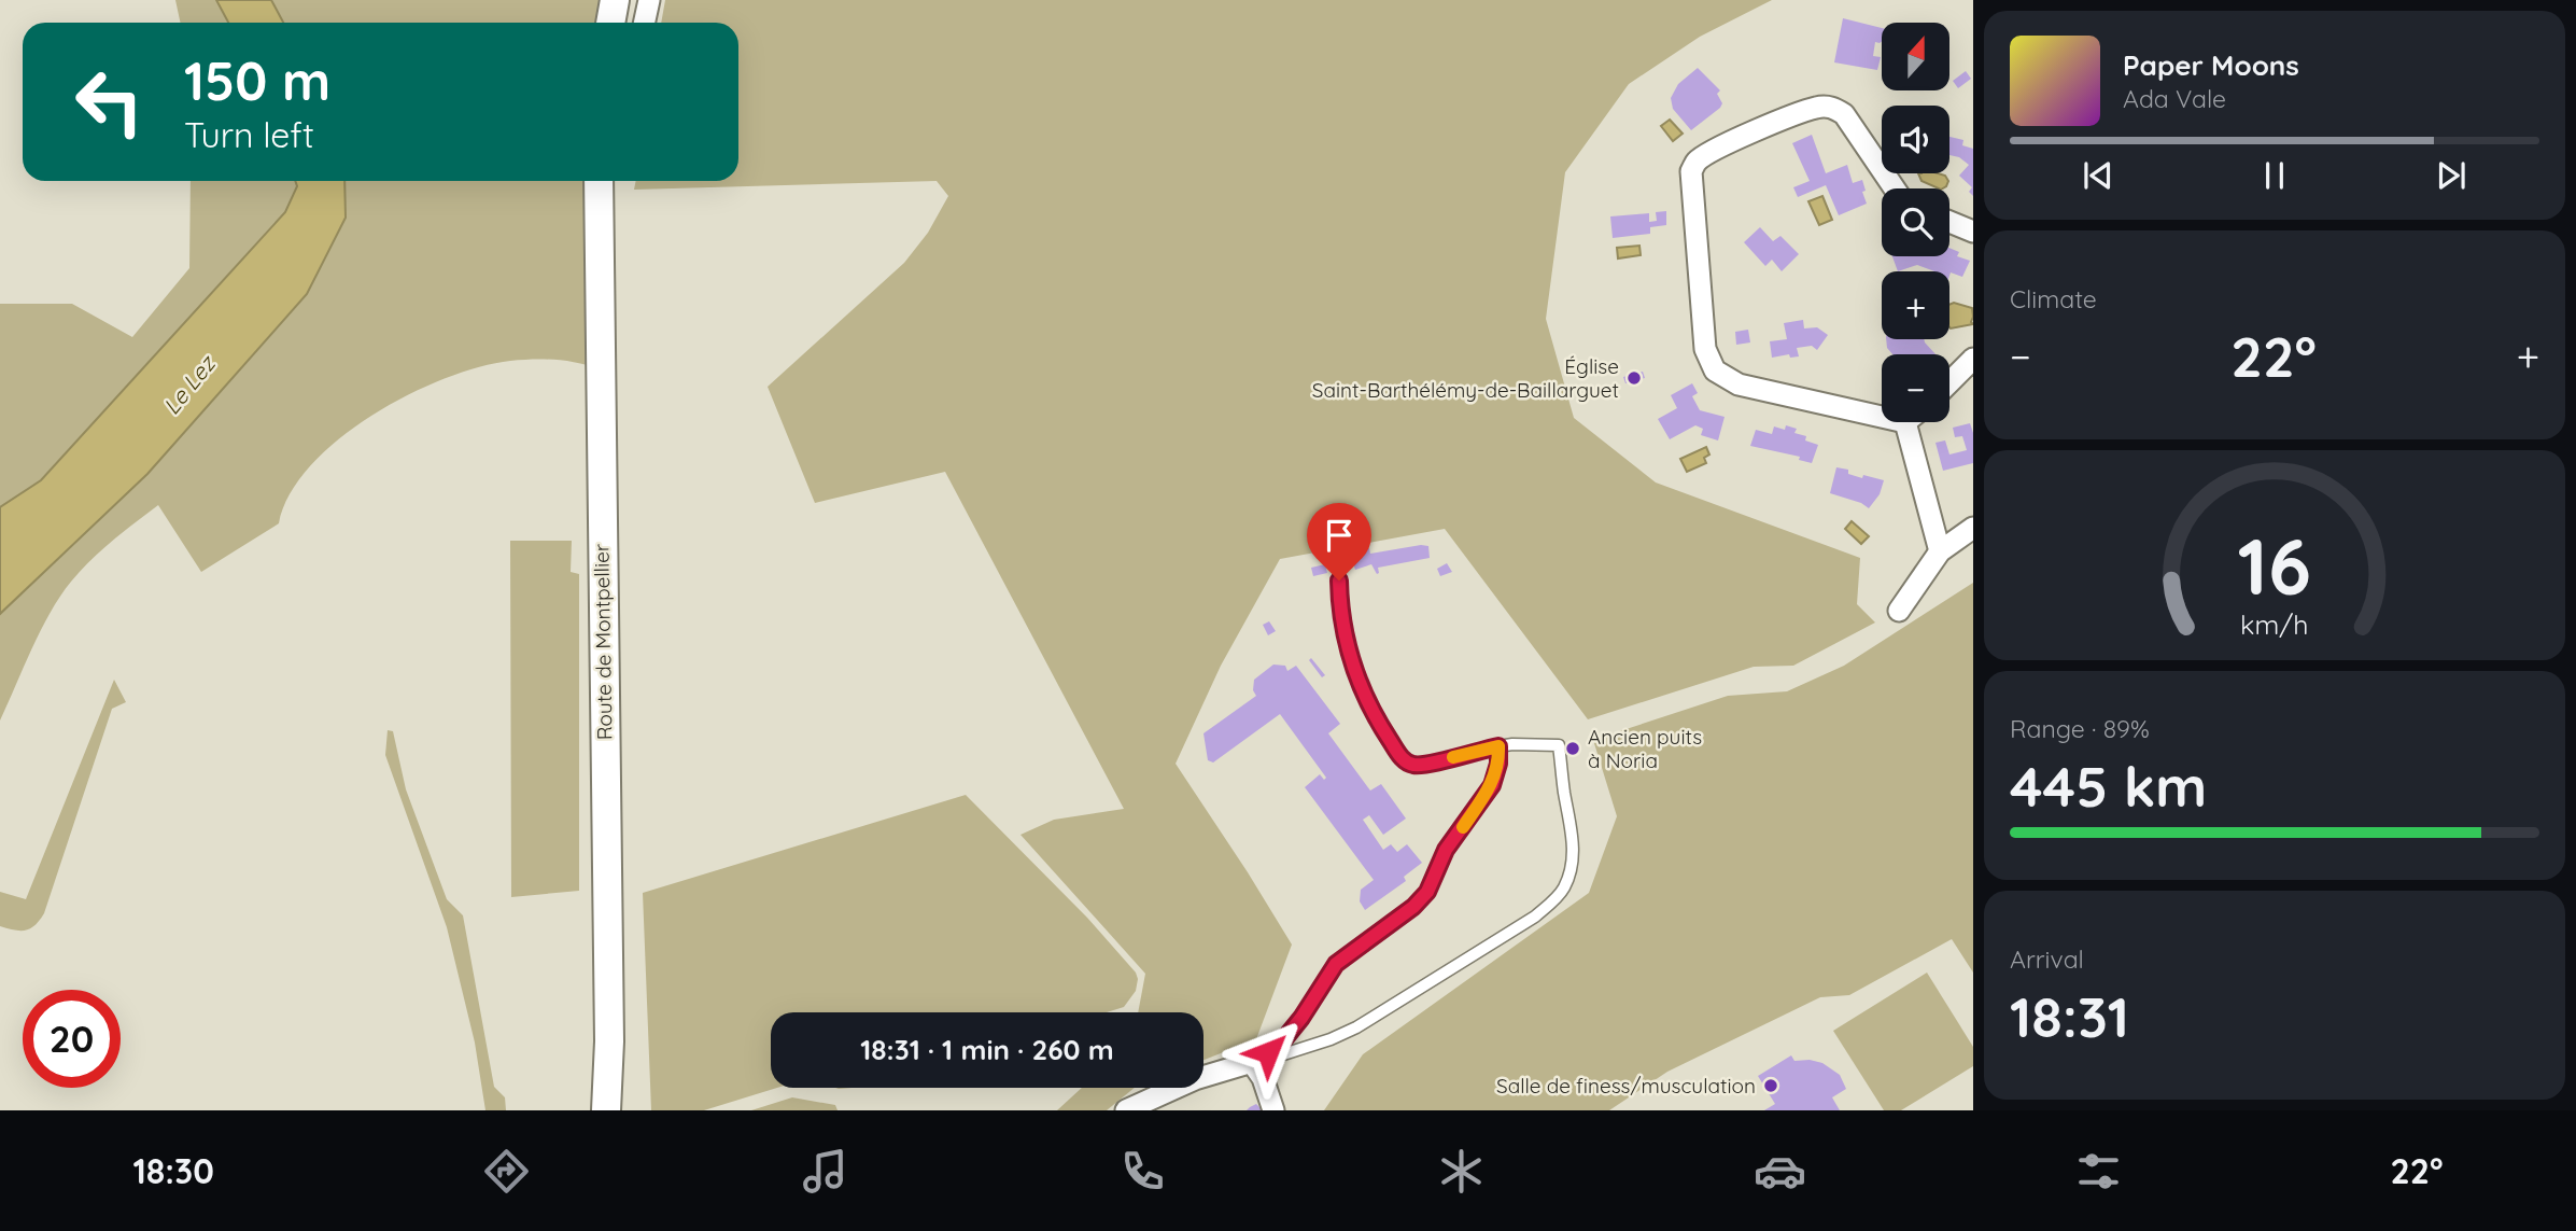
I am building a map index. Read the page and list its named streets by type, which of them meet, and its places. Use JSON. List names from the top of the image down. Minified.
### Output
{"streets":{"main road":["Route de Montpellier"]},"water":["Le Lez"],"places":["Église Saint-Barthélémy-de-Baillarguet","Ancien puits à Noria","Salle de finess/musculation"],"north":"top","page":{"map_buttons":["+","−"],"turn":["150 m","Turn left"],"song":["Paper Moons","Ada Vale"],"tile":["Climate",["Range · 89%","445 km"],["Arrival","18:31"]],"heat":["−","22°","+"],"limit":"20","trip":"18:31 · 1 min · 260 m","tabs":["18:30","22°"],"gauge":["16","km/h"]}}
